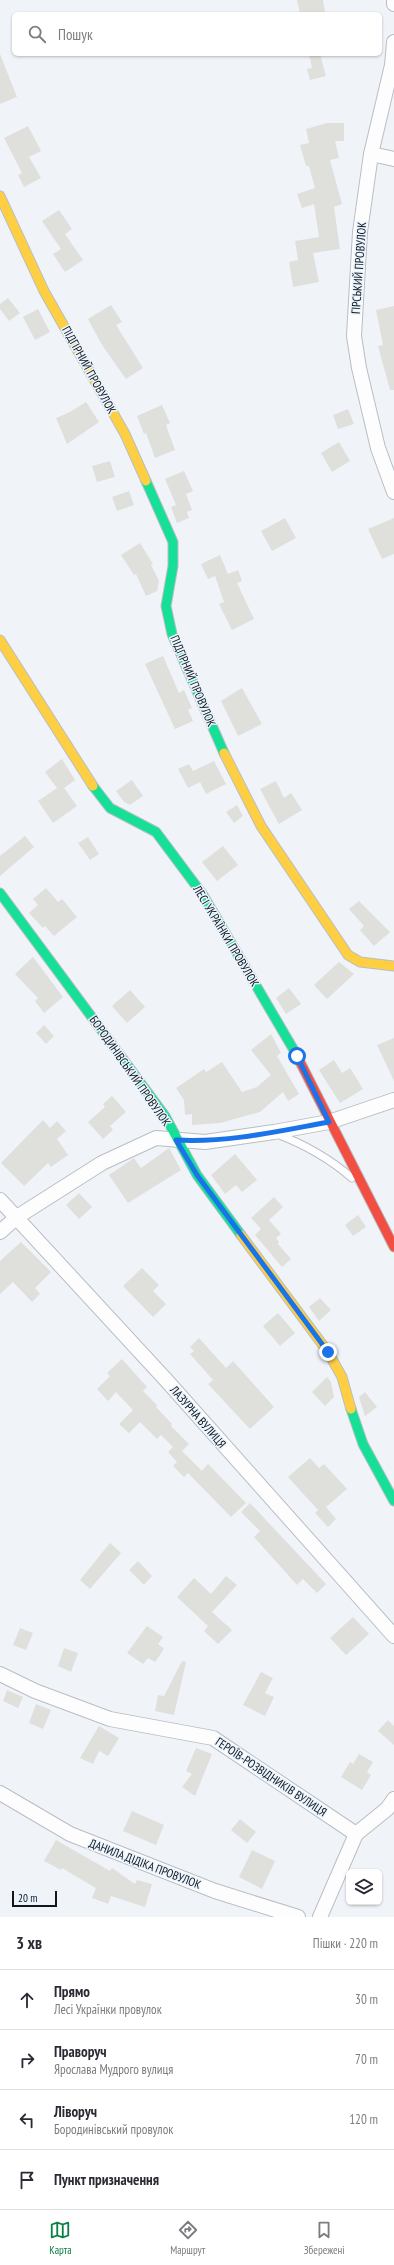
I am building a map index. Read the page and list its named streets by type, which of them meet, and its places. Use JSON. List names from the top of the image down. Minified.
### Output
{"streets":{"street":["ГІРСЬКИЙ ПРОВУЛОК","ПІДГІРНИЙ ПРОВУЛОК","ЛЕСІ УКРАЇНКИ ПРОВУЛОК","БОРОДИНІВСЬКИЙ ПРОВУЛОК","ЛАЗУРНА ВУЛИЦЯ","ГЕРОЇВ-РОЗВІДНИКІВ ВУЛИЦЯ","ДАНИЛА ДІДІКА ПРОВУЛОК"]},"scale_bar":"20 m","page":{"search":"Пошук","scale":"20 m","heading":["3 хв","Пішки · 220 m"],"list":[["Прямо","Лесі Українки провулок","30 m"],["Праворуч","Ярослава Мудрого вулиця","70 m"],["Ліворуч","Бородинівський провулок","120 m"],"Пункт призначення"],"nav":["Карта","Маршрут","Збережені"]}}
